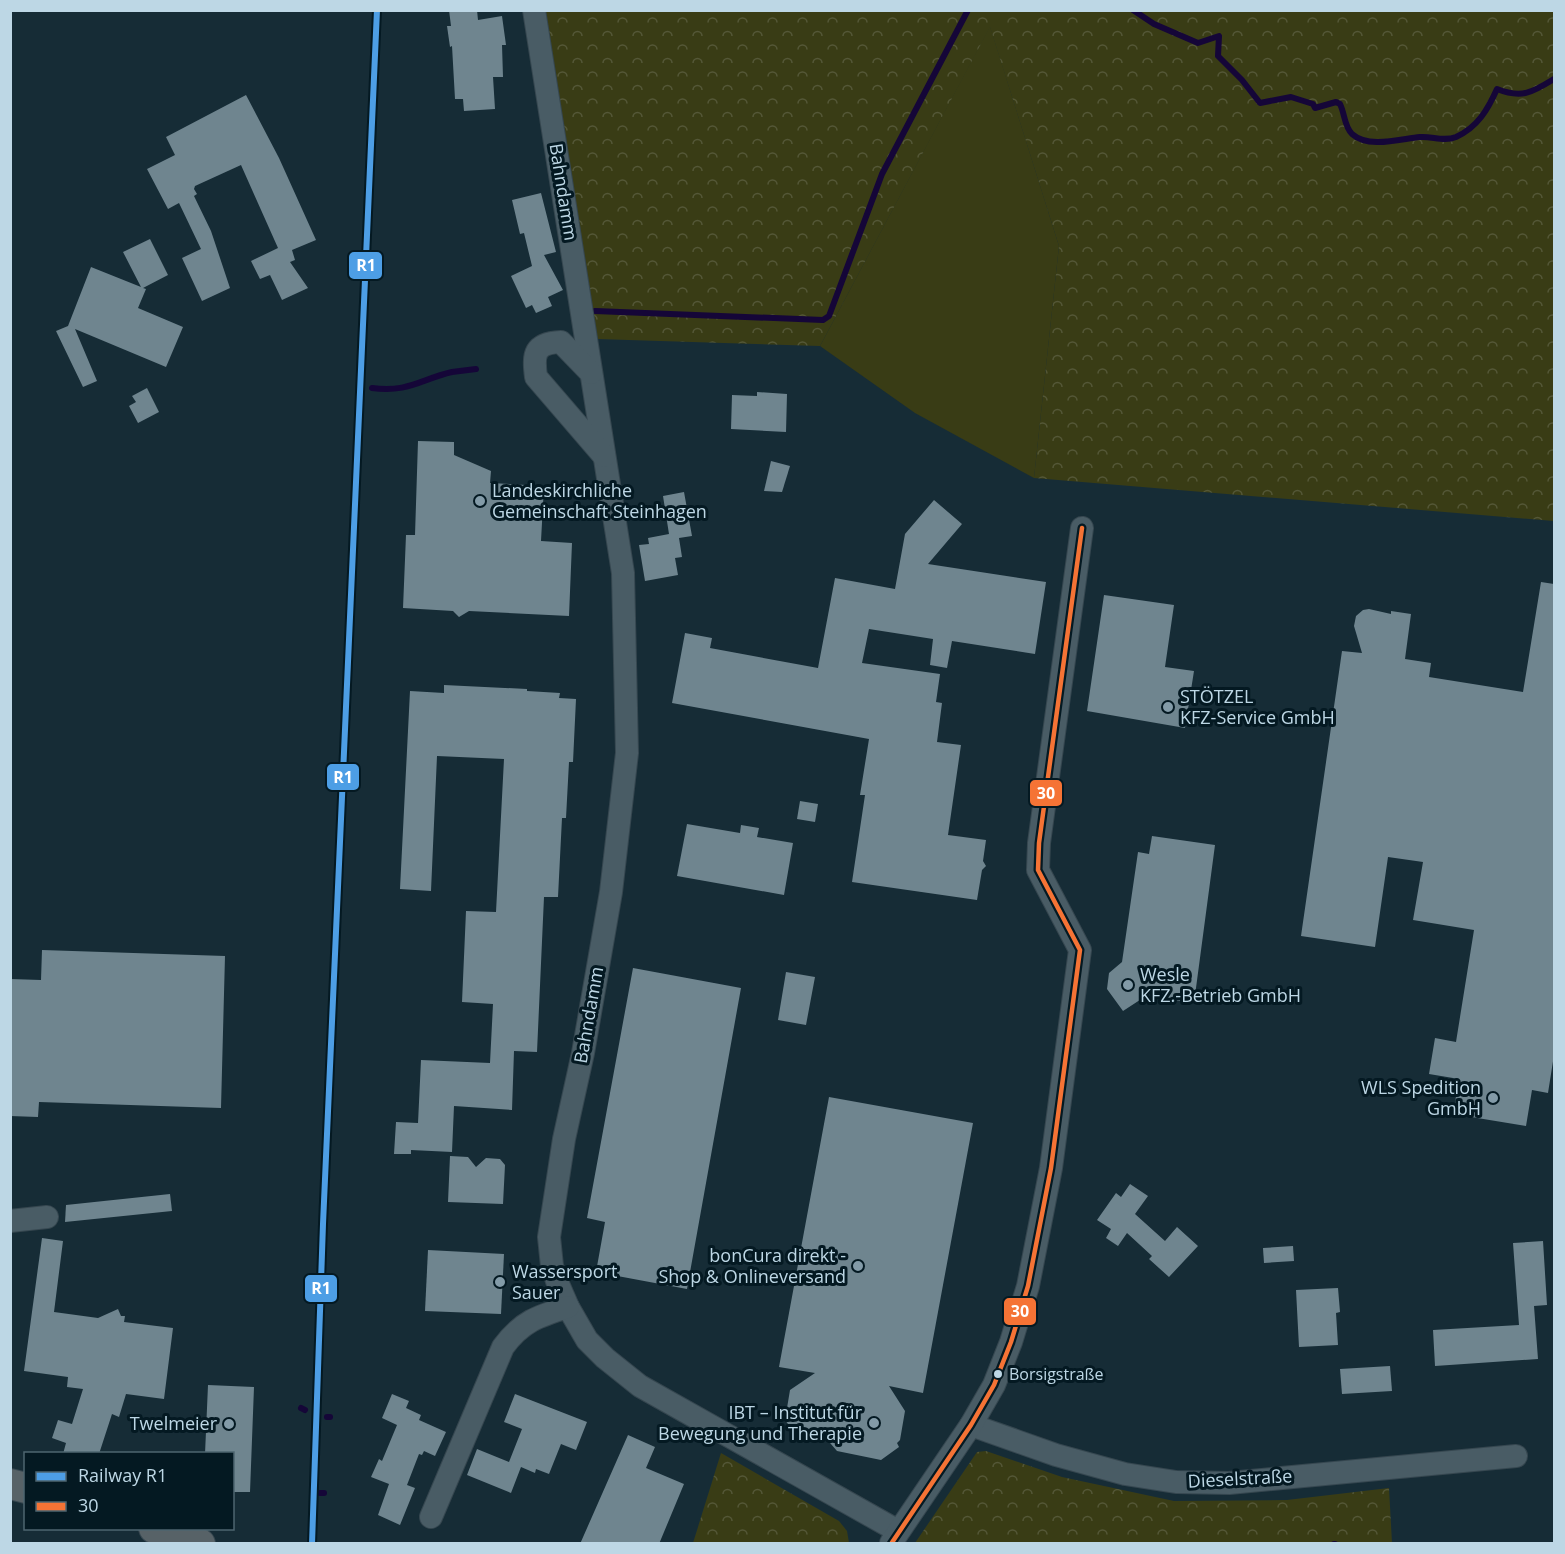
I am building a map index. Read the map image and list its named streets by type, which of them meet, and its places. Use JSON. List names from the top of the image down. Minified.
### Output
{"streets":{"street":["Bahndamm","Dieselstraße"]},"places":["Landeskirchliche Gemeinschaft Steinhagen","STÖTZEL KFZ-Service GmbH","Wesle KFZ.-Betrieb GmbH","WLS Spedition GmbH","bonCura direkt - Shop & Onlineversand","Wassersport Sauer","Borsigstraße","IBT – Institut für Bewegung und Therapie","Twelmeier"],"lines":["rail line R1","transit line 30"],"legend":["Railway R1","30"]}
